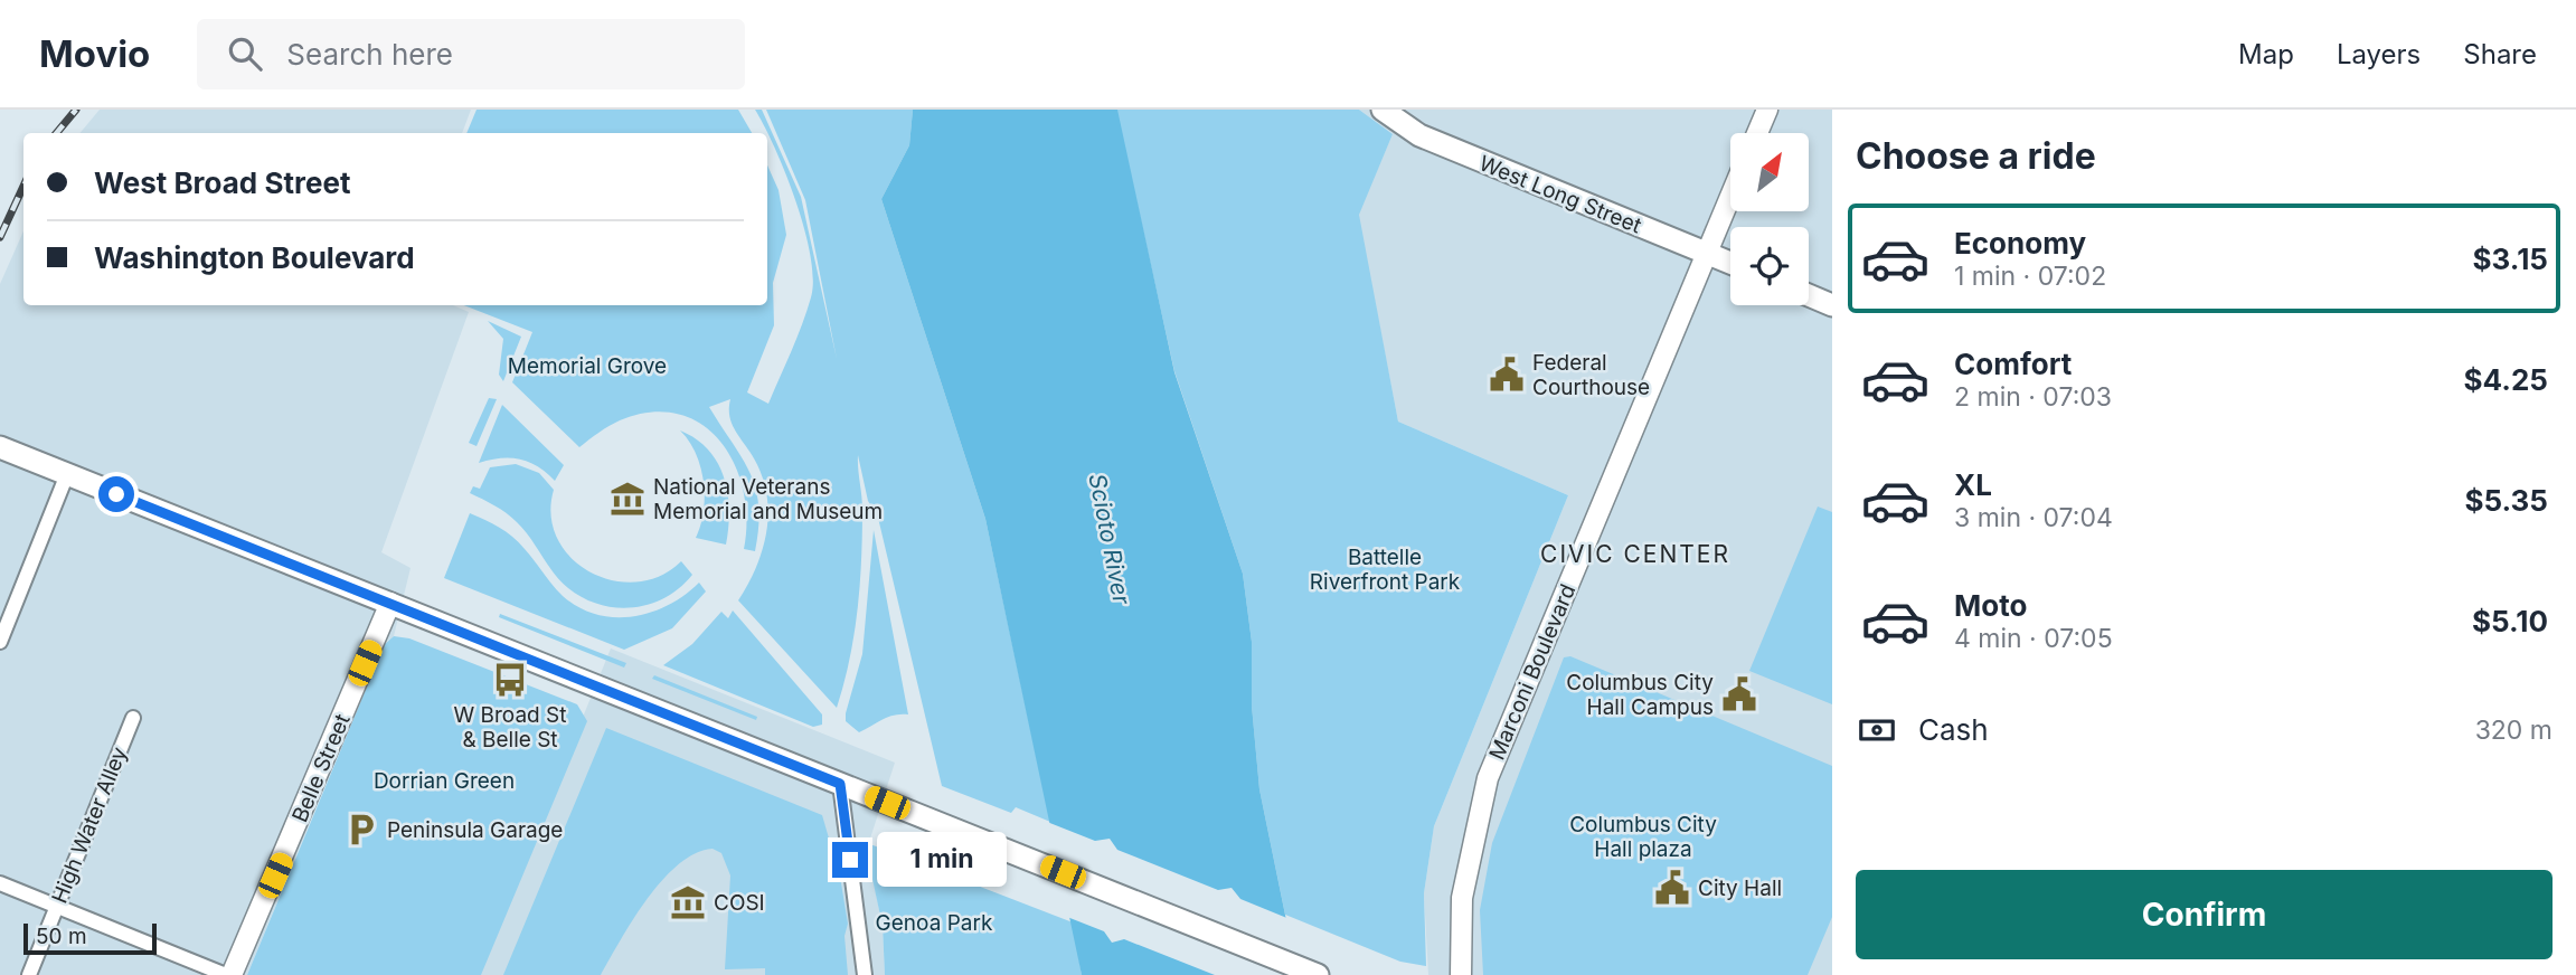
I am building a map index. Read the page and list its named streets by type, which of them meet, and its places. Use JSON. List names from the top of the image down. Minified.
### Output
{"streets":{"main road":["West Long Street"],"street":["Marconi Boulevard","Belle Street","High Water Alley"]},"crossings":[["West Long Street","Marconi Boulevard"]],"districts":["CIVIC CENTER"],"water":["Scioto River"],"parks":["Memorial Grove","Battelle Riverfront Park","Dorrian Green","Columbus City Hall plaza","Genoa Park"],"places":{"public building":["Federal Courthouse","Columbus City Hall Campus","City Hall"],"museum":["National Veterans Memorial and Museum","COSI"],"bus stop":["W Broad St & Belle St"],"parking":["Peninsula Garage"]},"scale_bar":"50 m","north":"top right","page":{"header":"Movio","search":"Search here","nav":["Map","Layers","Share"],"heading":"Choose a ride","banner":["West Broad Street","Washington Boulevard"],"list":[{"name":"Economy","note":"1 min · 07:02","value":"$3.15"},{"name":"Comfort","note":"2 min · 07:03","value":"$4.25"},{"name":"XL","note":"3 min · 07:04","value":"$5.35"},{"name":"Moto","note":"4 min · 07:05","value":"$5.10"}],"pay":["Cash","320 m"],"bubble":"1 min","buttons":"Confirm","scale":"50 m"}}
